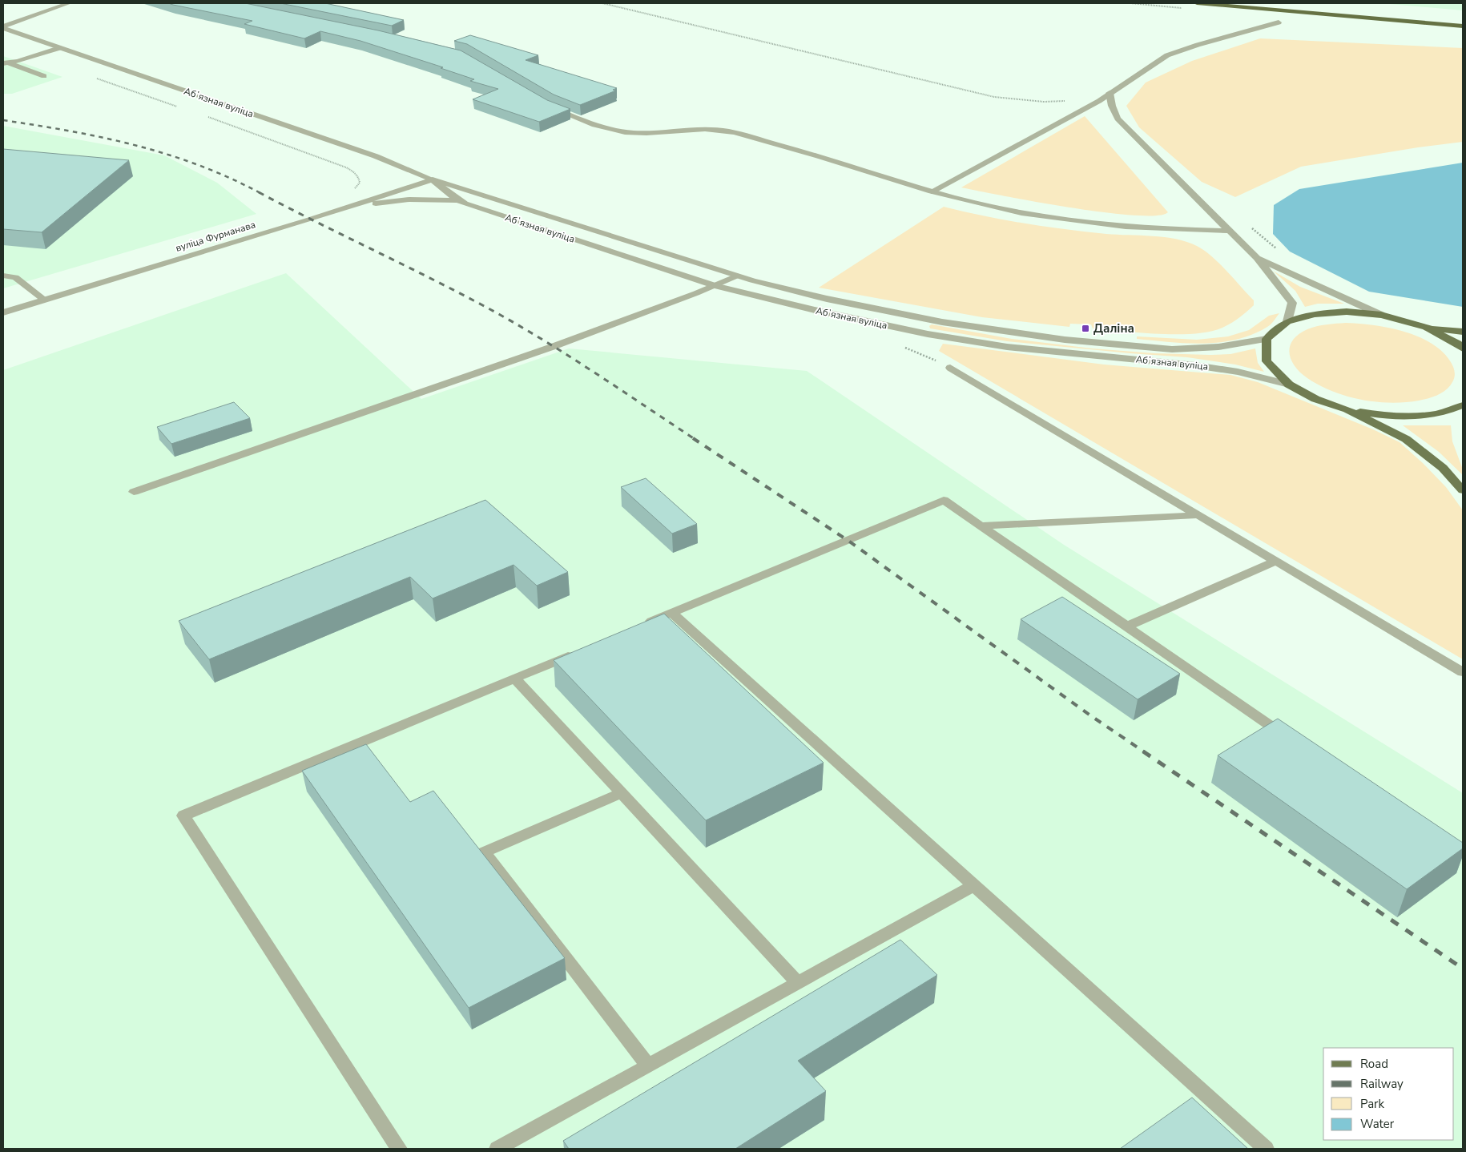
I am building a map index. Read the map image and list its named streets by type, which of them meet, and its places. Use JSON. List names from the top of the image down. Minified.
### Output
{"streets":{"main road":["Абʼязная вуліца"],"street":["вуліца Фурманава"]},"crossings":[["Абʼязная вуліца","вуліца Фурманава"]],"places":{"transit":["Даліна"]},"legend":["Road","Railway","Park","Water"]}
